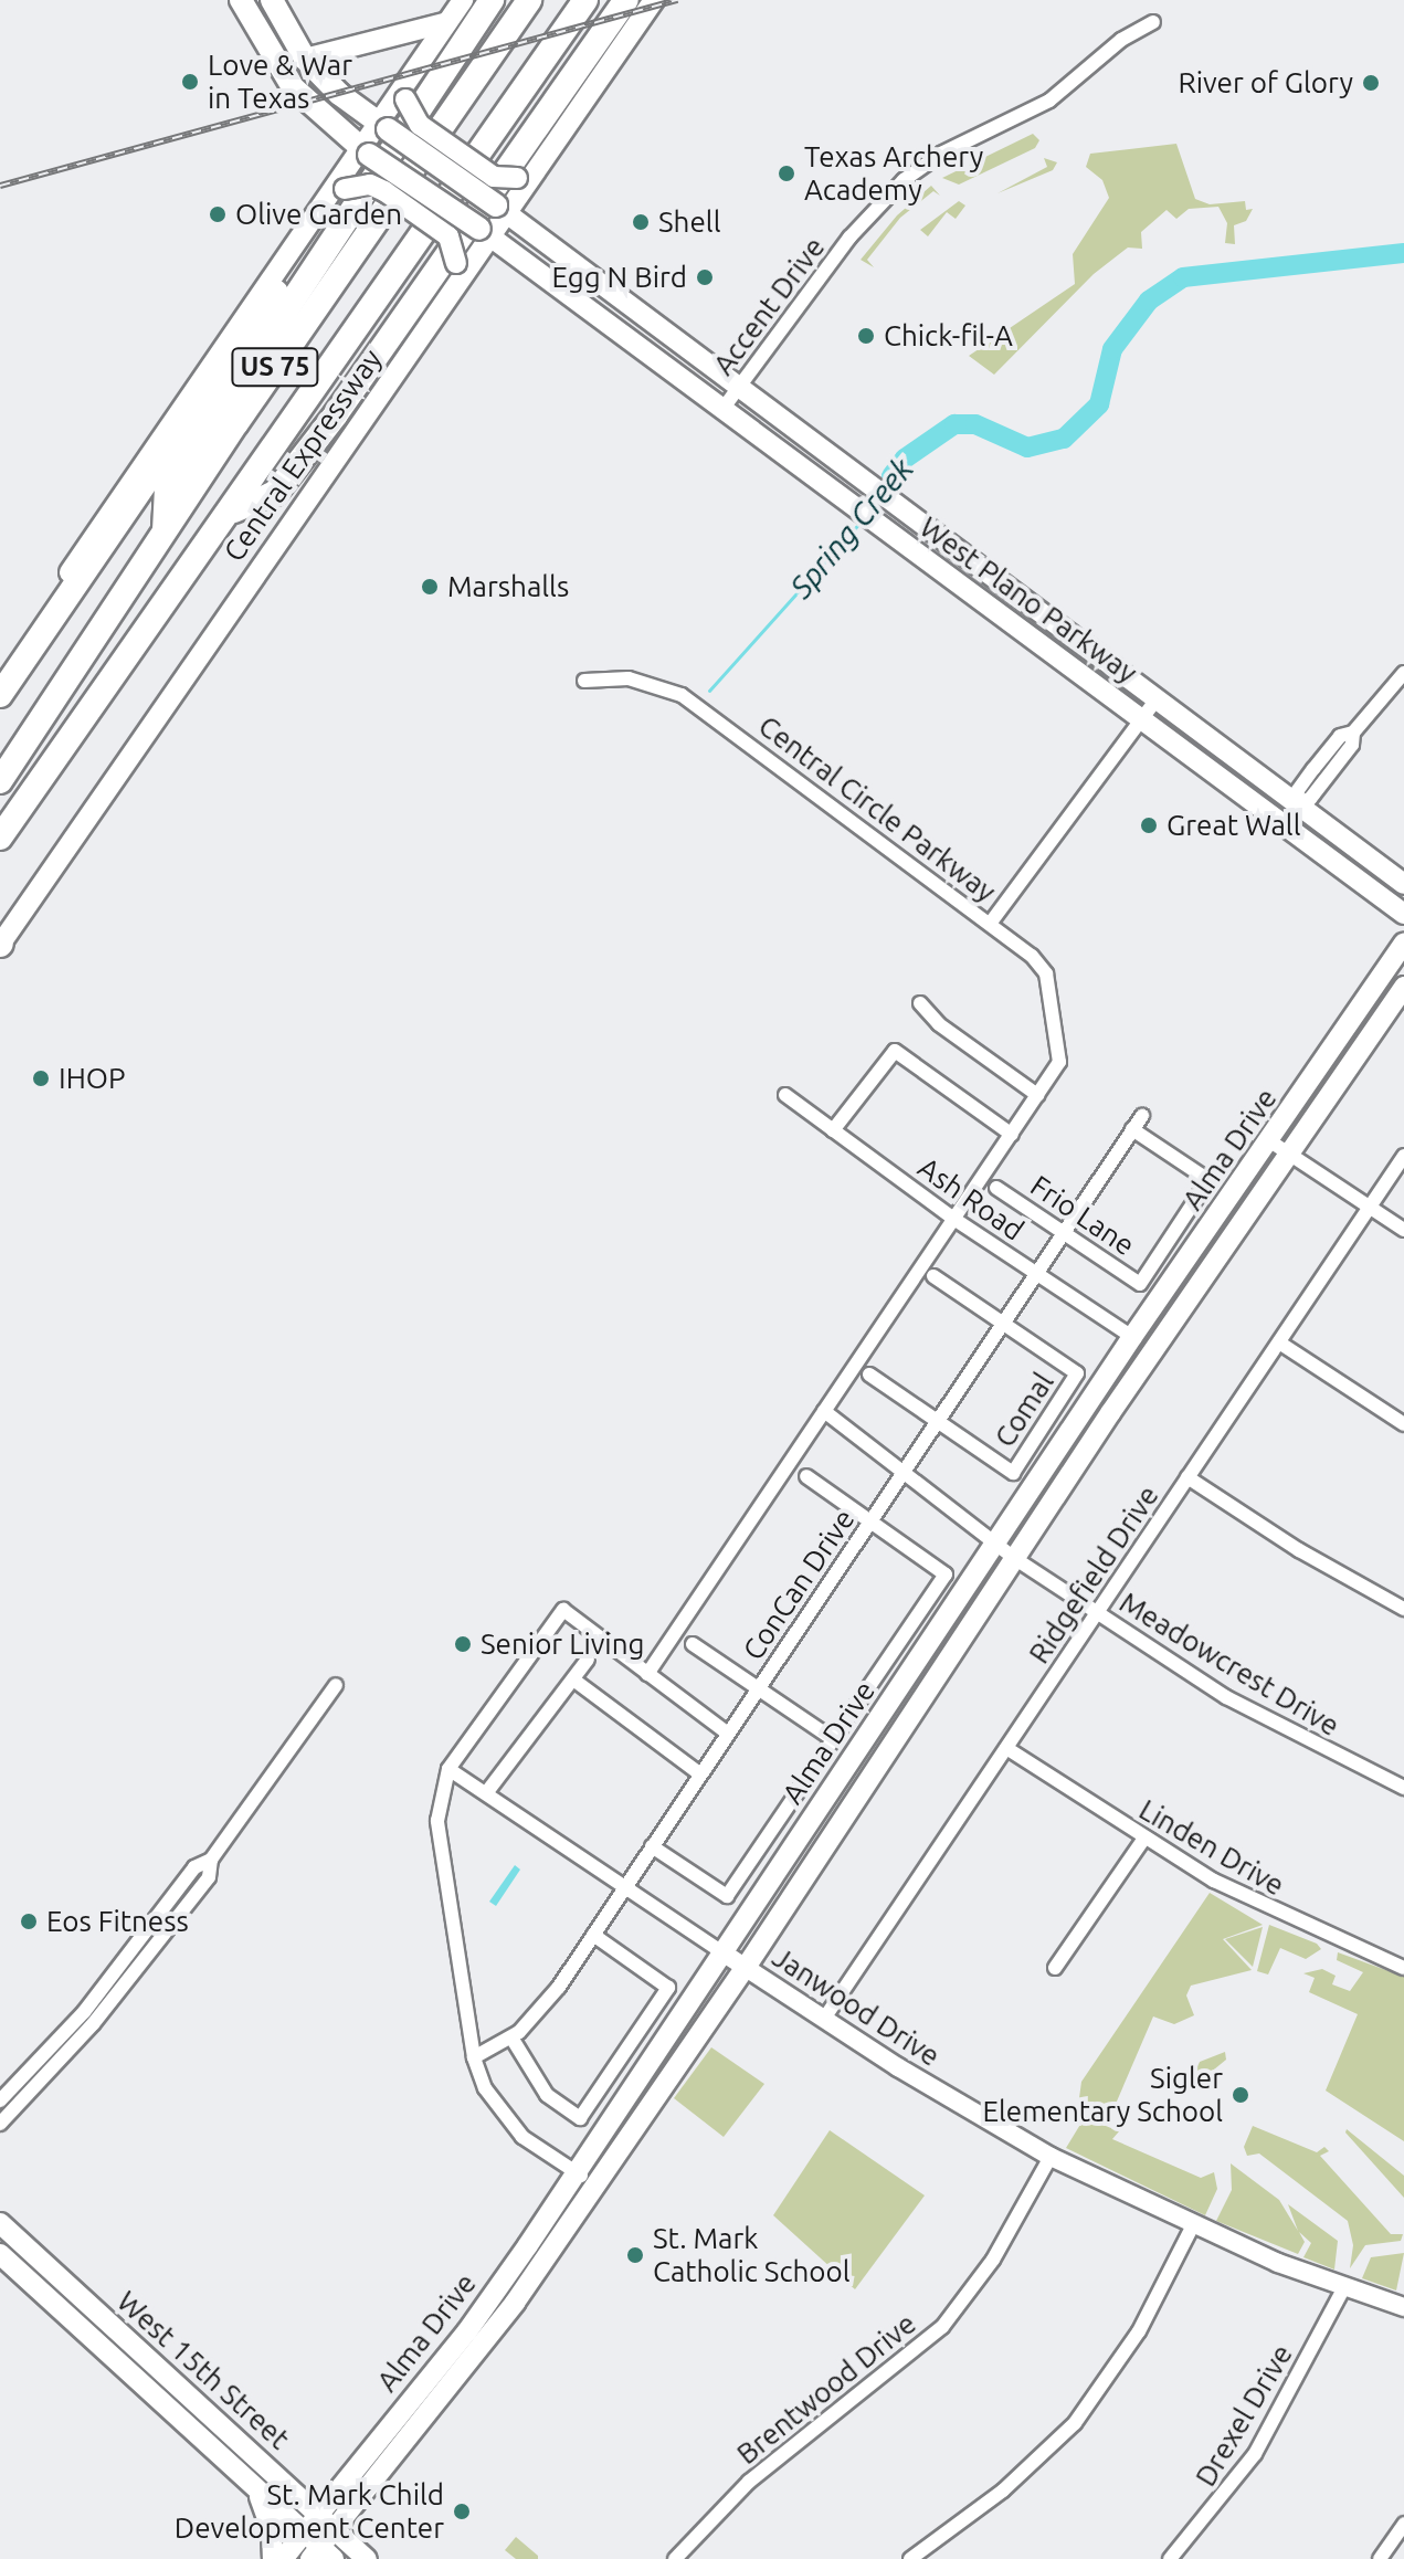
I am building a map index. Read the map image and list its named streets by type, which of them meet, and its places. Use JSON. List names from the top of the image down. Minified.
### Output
{"streets":{"highway":["US 75","Central Expressway"],"main road":["West Plano Parkway","Alma Drive","West 15th Street"],"street":["Accent Drive","Central Circle Parkway","Ash Road","Frio Lane","Comal","Ridgefield Drive","ConCan Drive","Meadowcrest Drive","Linden Drive","Janwood Drive","Brentwood Drive","Drexel Drive"]},"crossings":[["Accent Drive","West Plano Parkway"],["Central Expressway","West Plano Parkway"],["Alma Drive","Ash Road"],["Alma Drive","Meadowcrest Drive"],["Alma Drive","Janwood Drive"],["Alma Drive","West 15th Street"],["Ash Road","ConCan Drive"],["Frio Lane","ConCan Drive"],["Comal","ConCan Drive"],["Ridgefield Drive","Meadowcrest Drive"],["Ridgefield Drive","Linden Drive"],["Ridgefield Drive","Janwood Drive"],["ConCan Drive","Meadowcrest Drive"],["ConCan Drive","Janwood Drive"],["Janwood Drive","Brentwood Drive"],["Janwood Drive","Drexel Drive"]],"water":["Spring Creek"],"places":["Love & War in Texas","River of Glory","Texas Archery Academy","Olive Garden","Shell","Egg N Bird","Chick-fil-A","Marshalls","Great Wall","IHOP","Senior Living","Eos Fitness","Sigler Elementary School","St. Mark Catholic School","St. Mark Child Development Center"]}
